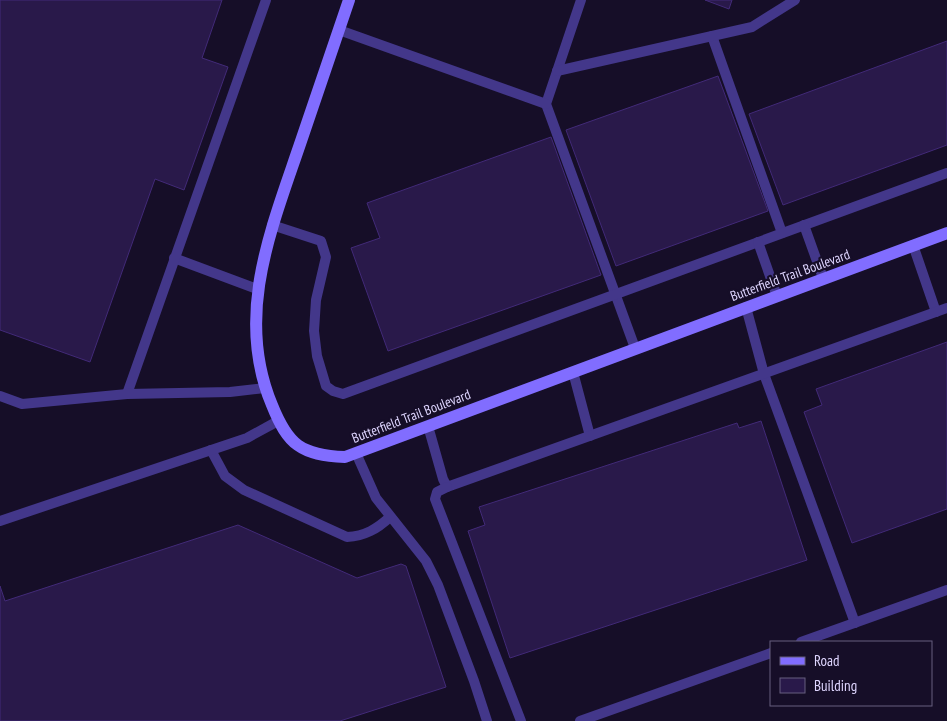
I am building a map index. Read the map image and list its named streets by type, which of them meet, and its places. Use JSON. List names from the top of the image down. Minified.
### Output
{"streets":{"street":["Butterfield Trail Boulevard"]},"legend":["Road","Building"]}
